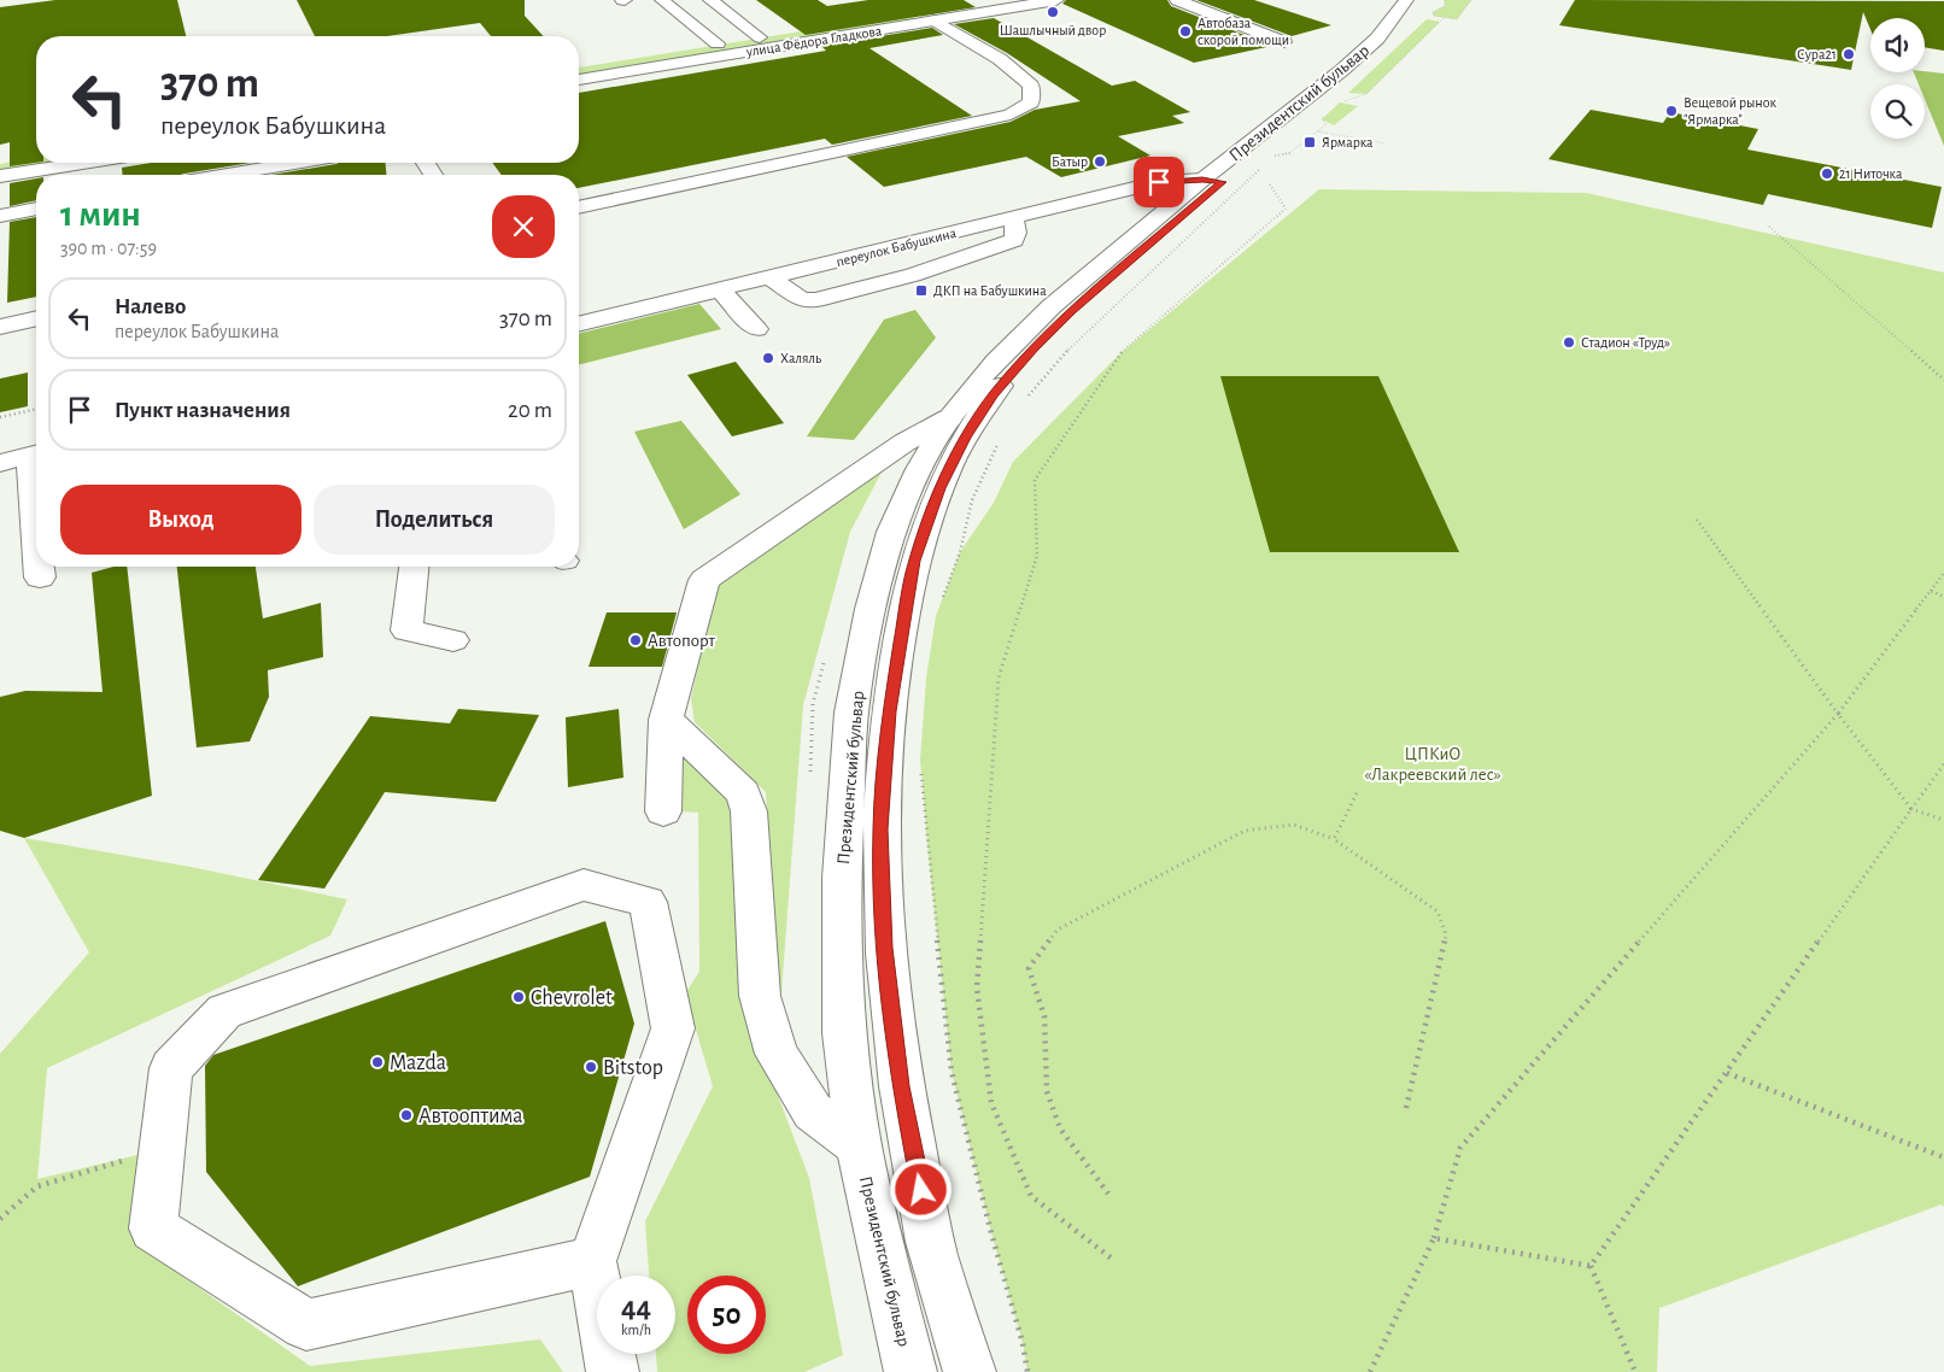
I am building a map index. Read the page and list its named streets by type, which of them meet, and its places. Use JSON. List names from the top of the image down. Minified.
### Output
{"streets":{"main road":["улица Фёдора Гладкова","Президентский бульвар","переулок Бабушкина"]},"crossings":[["Президентский бульвар","переулок Бабушкина"]],"parks":["ЦПКиО «Лакреевский лес»"],"places":{"other":["Шашлычный двор","Автобаза скорой помощи","Сура21","Вещевой рынок \"Ярмарка\"","Батыр","21 Ниточка","Стадион «Труд»","Халяль","Автопорт","Chevrolet","Mazda","Bitstop","Автооптима"],"transit":["Ярмарка","ДКП на Бабушкина"]},"page":{"turn":["370 m","переулок Бабушкина"],"heading":["1 мин","390 m · 07:59"],"list":[{"name":"Налево","note":"переулок Бабушкина","value":"370 m"},{"name":"Пункт назначения","value":"20 m"}],"buttons":["Выход","Поделиться"],"speed":"44 km/h","limit":"50"}}
